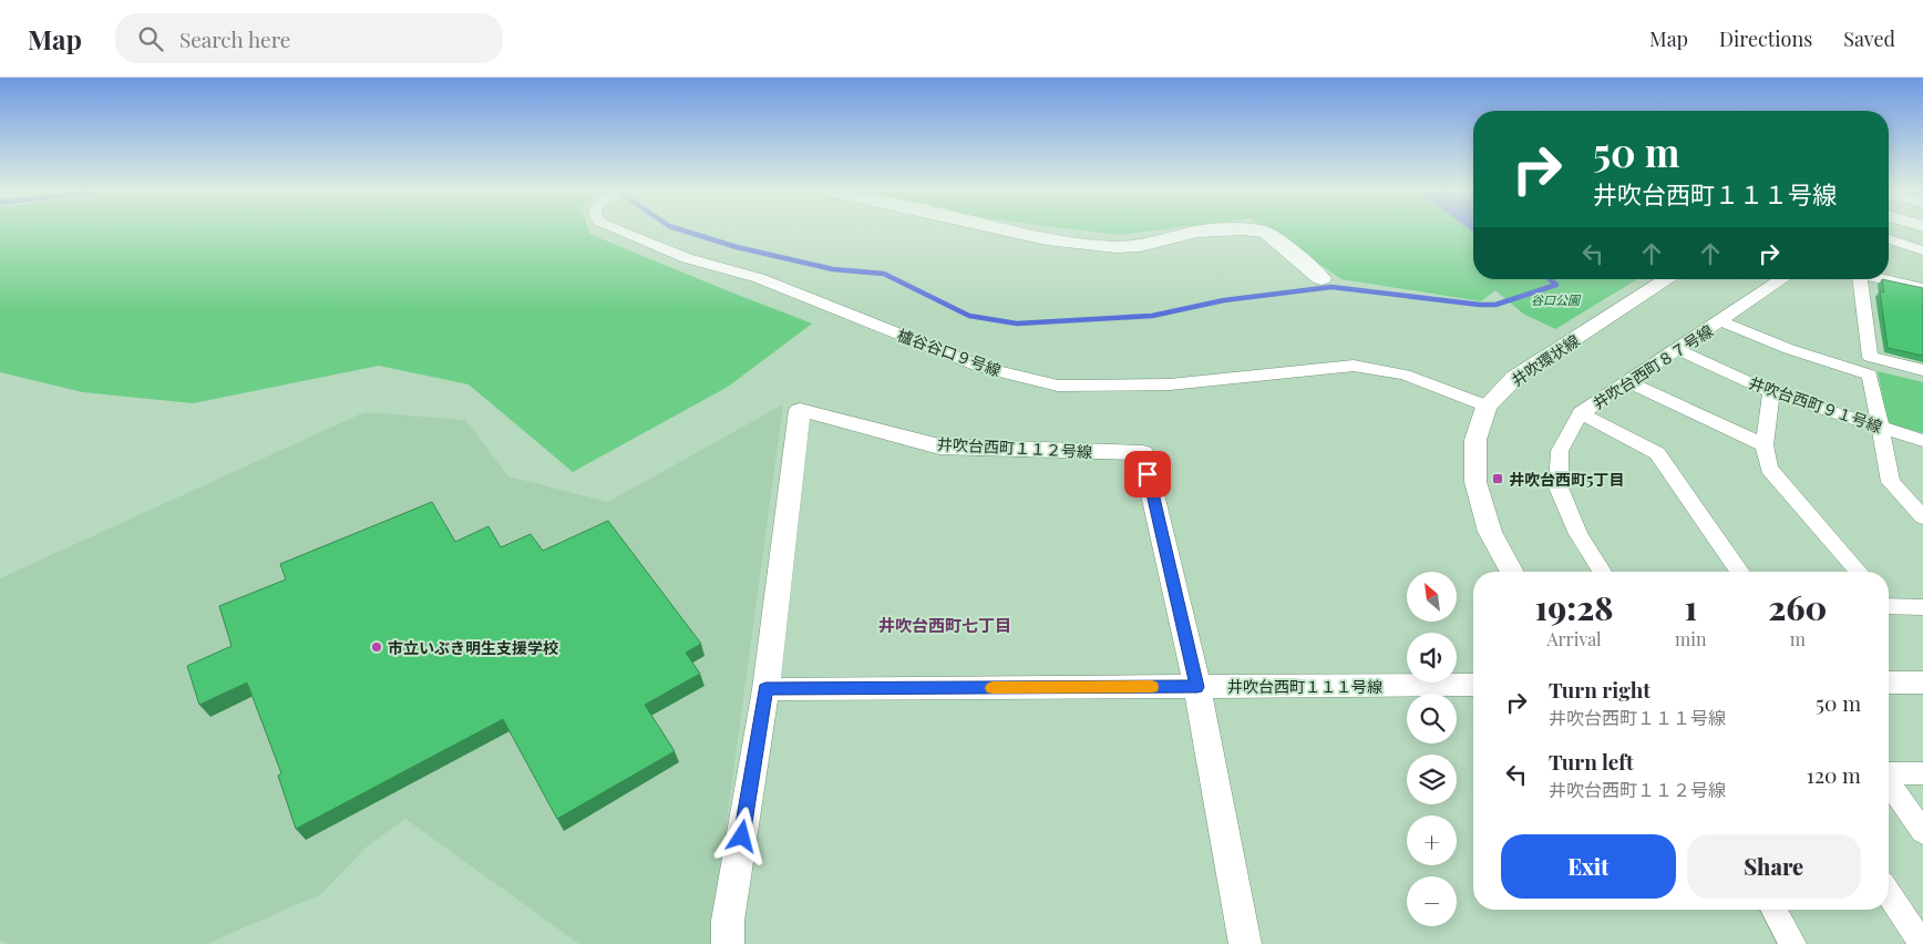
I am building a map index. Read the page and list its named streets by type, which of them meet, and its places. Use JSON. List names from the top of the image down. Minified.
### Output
{"streets":{"street":["櫨谷谷口９号線","井吹環状線","井吹台西町８７号線","井吹台西町９１号線","井吹台西町１１２号線","井吹台西町１１１号線"]},"crossings":[["櫨谷谷口９号線","井吹環状線"],["井吹台西町８７号線","井吹台西町９１号線"],["井吹台西町１１２号線","井吹台西町１１１号線"]],"districts":["井吹台西町七丁目"],"parks":["谷口公園"],"places":{"transit":["井吹台西町5丁目"],"other":["市立いぶき明生支援学校"]},"north":"top left","page":{"header":"Map","search":"Search here","nav":["Map","Directions","Saved"],"turn":["50 m","井吹台西町１１１号線"],"map_buttons":["+","−"],"eta":["19:28","Arrival","1","min","260","m"],"list":[{"name":"Turn right","note":"井吹台西町１１１号線","value":"50 m"},{"name":"Turn left","note":"井吹台西町１１２号線","value":"120 m"}],"buttons":["Exit","Share"]}}
